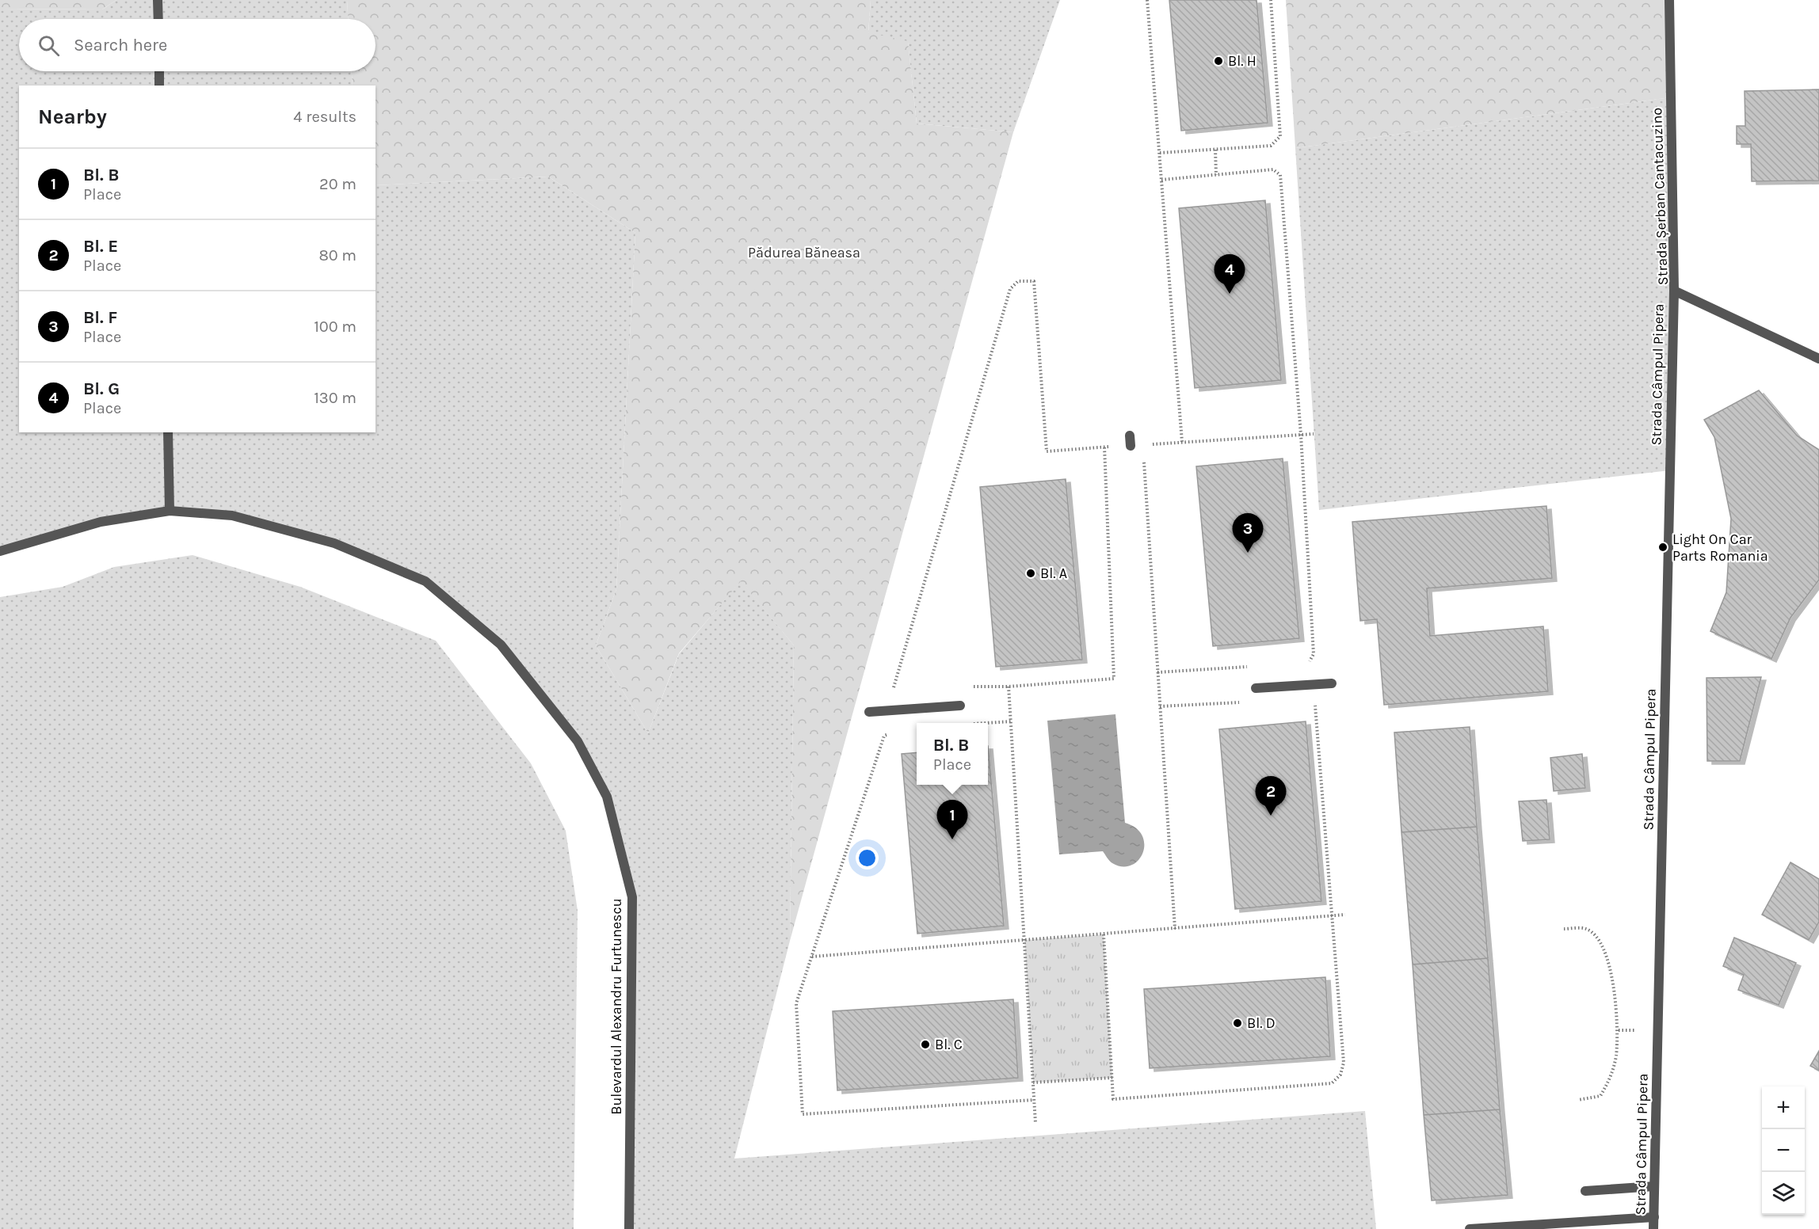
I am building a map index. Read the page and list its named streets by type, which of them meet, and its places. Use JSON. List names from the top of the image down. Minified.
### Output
{"streets":{"street":["Strada Șerban Cantacuzino","Strada Câmpul Pipera","Bulevardul Alexandru Furtunescu"]},"crossings":[["Strada Șerban Cantacuzino","Strada Câmpul Pipera"]],"parks":["Pădurea Băneasa"],"places":["Bl. H","Light On Car Parts Romania","Bl. A","Bl. D","Bl. C"],"page":{"search":"Search here","heading":["Nearby","4 results"],"list":[{"mark":"1","name":"Bl. B","note":"Place","value":"20 m"},{"mark":"2","name":"Bl. E","note":"Place","value":"80 m"},{"mark":"3","name":"Bl. F","note":"Place","value":"100 m"},{"mark":"4","name":"Bl. G","note":"Place","value":"130 m"}],"pins":["4","3","2","1"],"popup":["Bl. B","Place"],"map_buttons":["+","−"]}}
